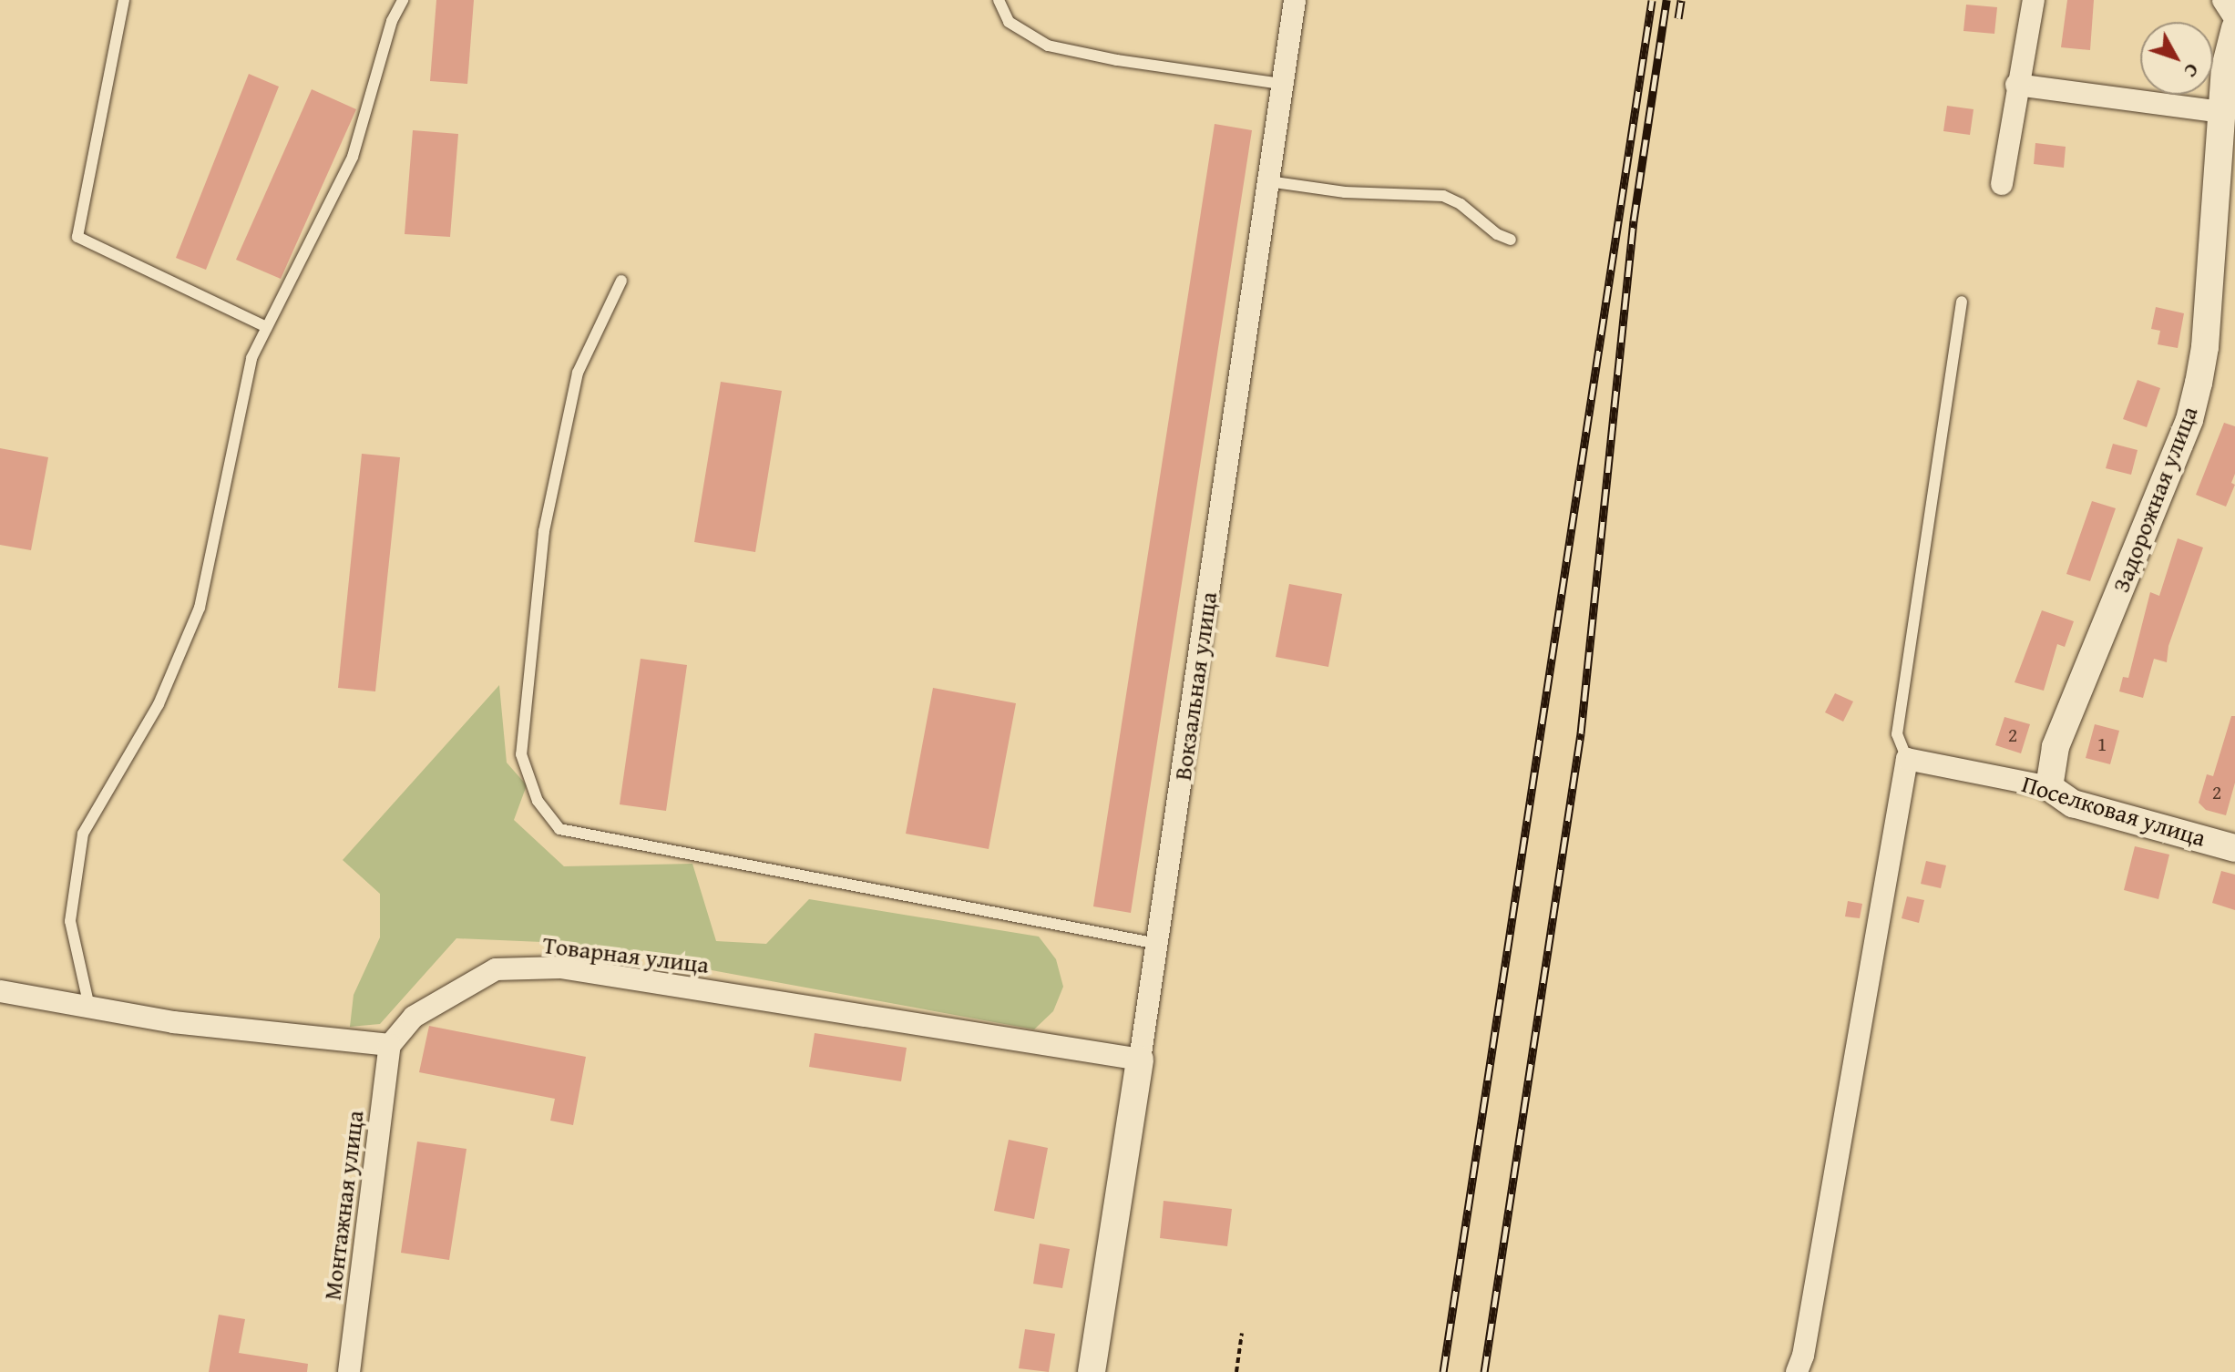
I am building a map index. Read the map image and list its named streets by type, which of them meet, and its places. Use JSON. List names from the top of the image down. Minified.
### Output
{"streets":{"street":["Задорожная улица","Вокзальная улица","Поселковая улица","Товарная улица","Монтажная улица"]},"crossings":[["Задорожная улица","Поселковая улица"],["Вокзальная улица","Товарная улица"],["Товарная улица","Монтажная улица"]],"house_numbers":["2","1","2"],"north":"bottom right"}
